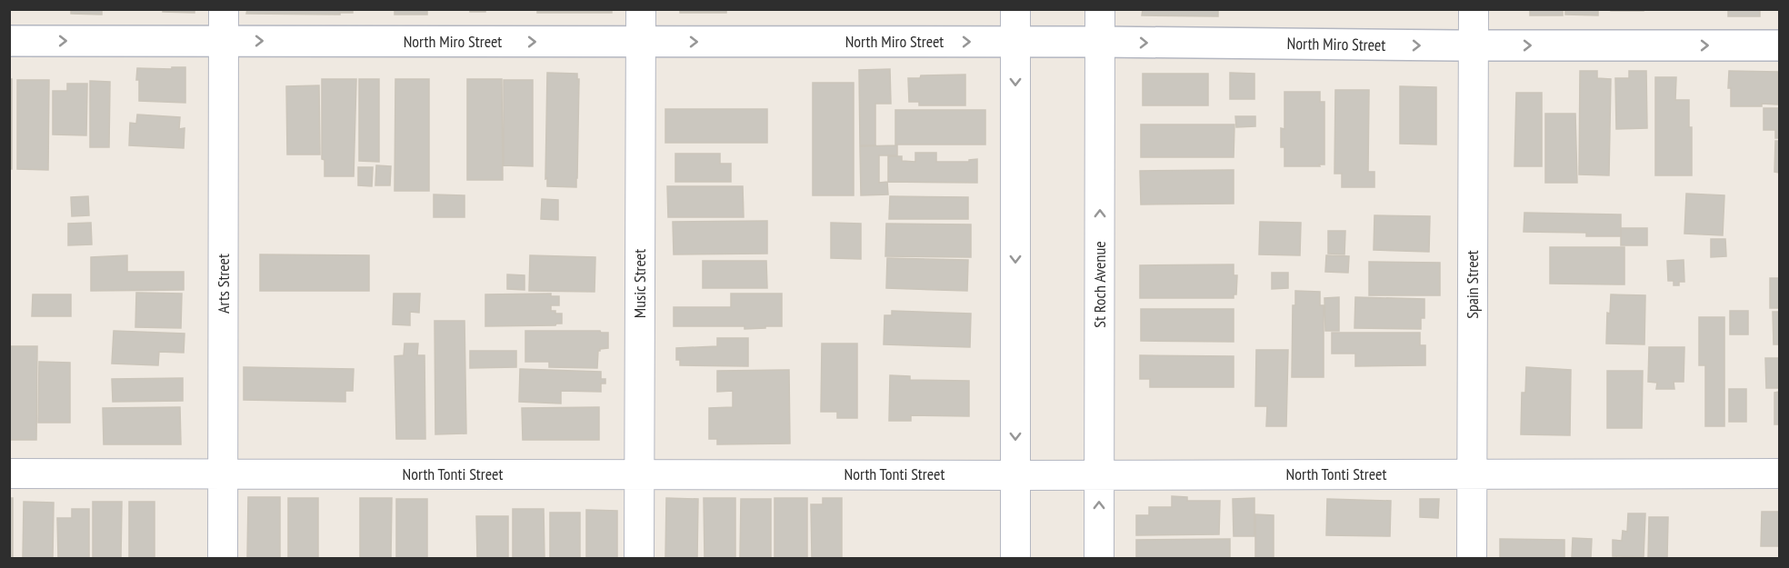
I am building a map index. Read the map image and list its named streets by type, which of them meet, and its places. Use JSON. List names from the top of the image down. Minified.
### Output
{"streets":{"street":["North Miro Street","Arts Street","Music Street","St Roch Avenue","Spain Street","North Tonti Street"]},"crossings":[["North Miro Street","Arts Street"],["North Miro Street","Music Street"],["North Miro Street","St Roch Avenue"],["North Miro Street","Spain Street"],["Arts Street","North Tonti Street"],["Music Street","North Tonti Street"],["St Roch Avenue","North Tonti Street"],["Spain Street","North Tonti Street"]],"one_way":["North Miro Street"]}
